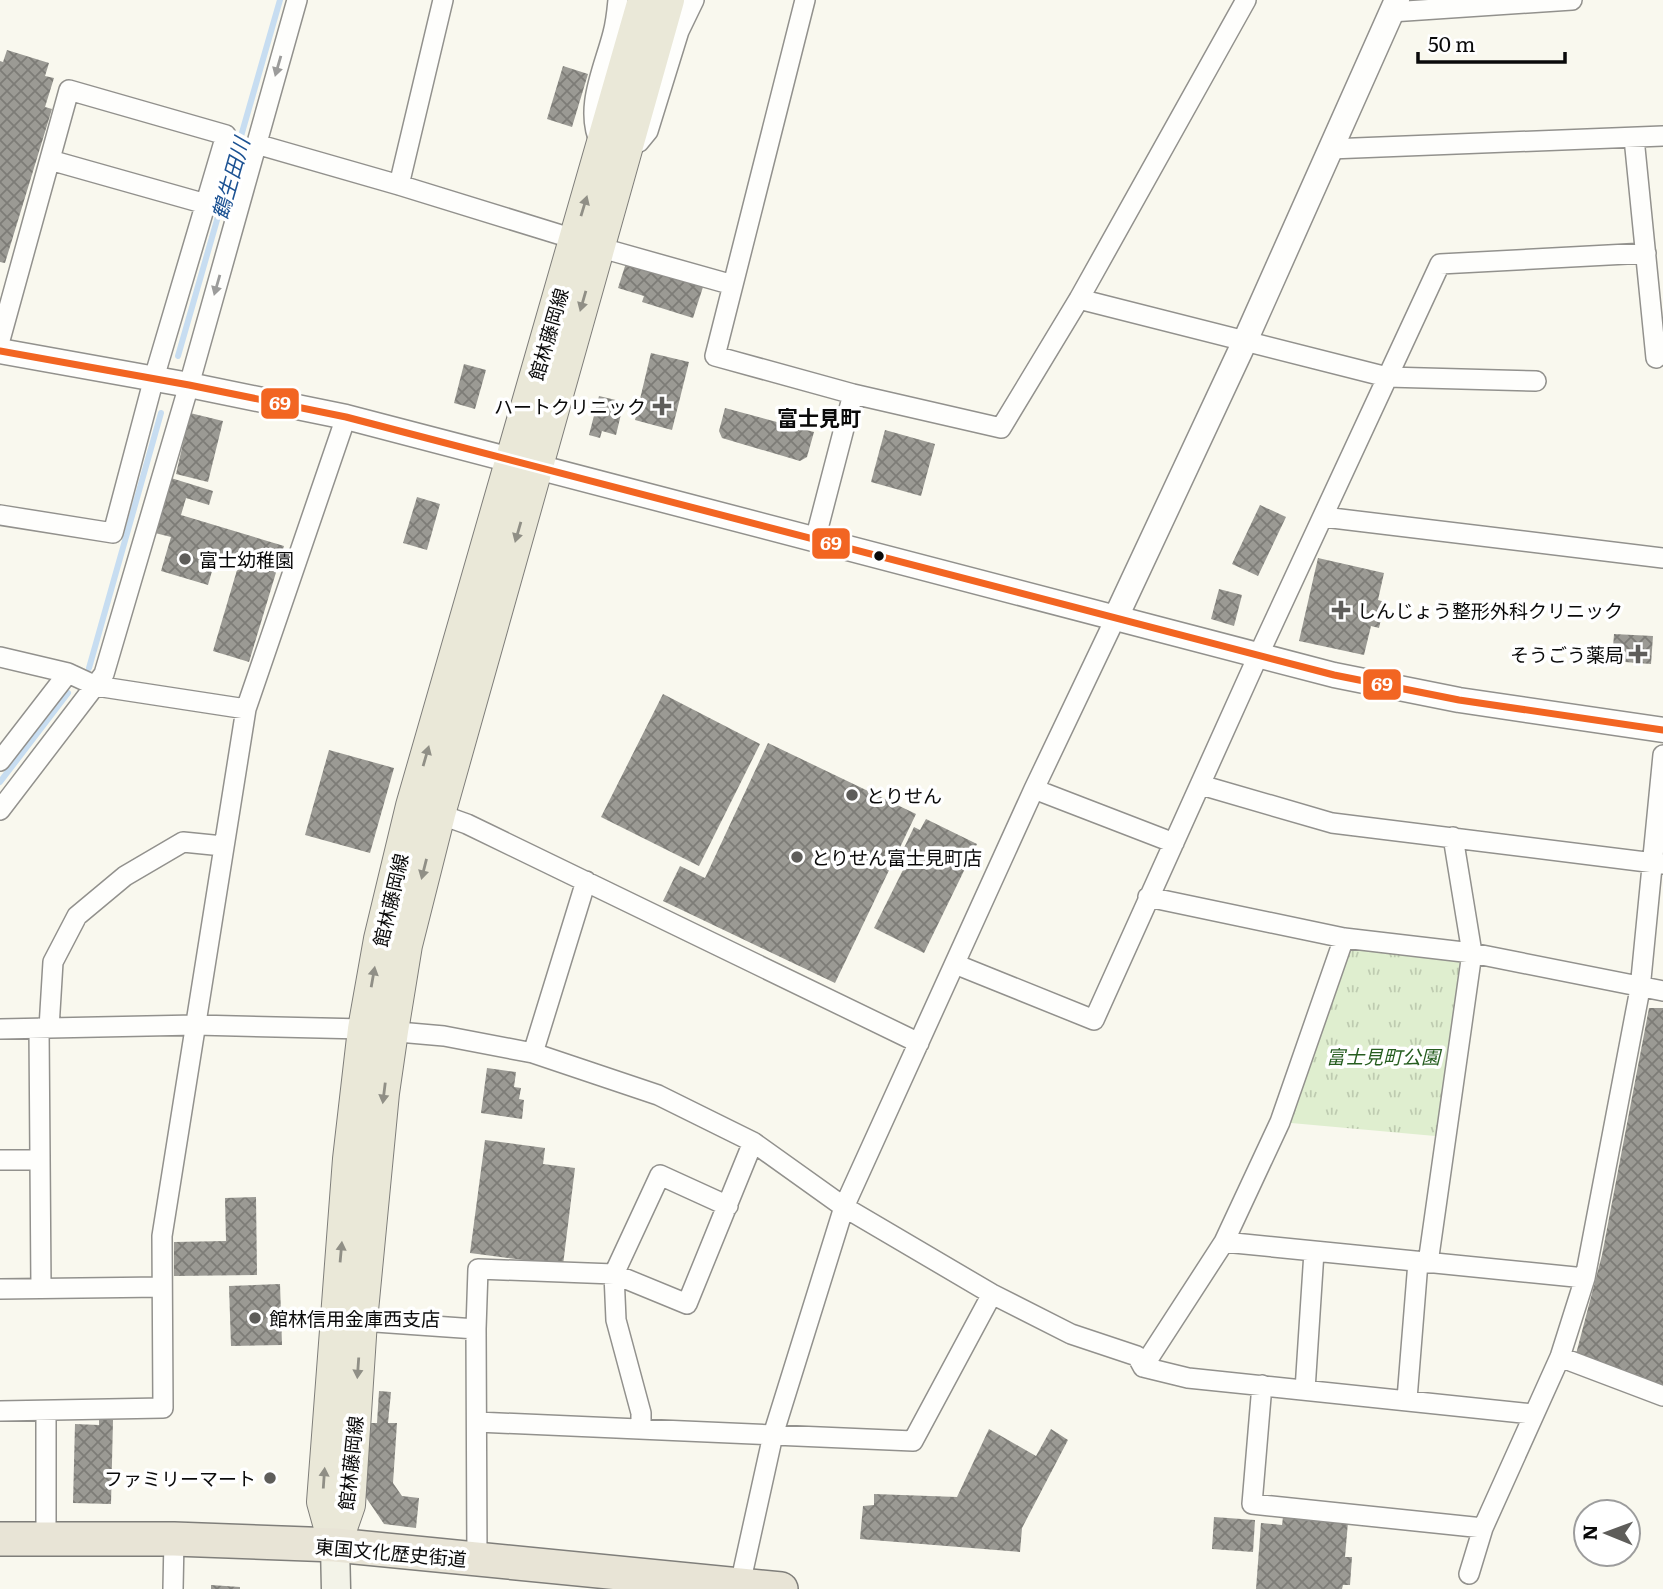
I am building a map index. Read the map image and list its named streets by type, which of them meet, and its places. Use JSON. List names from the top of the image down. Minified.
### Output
{"streets":{"highway":["東国文化歴史街道"],"main road":["館林藤岡線"]},"crossings":[["館林藤岡線","東国文化歴史街道"]],"districts":["富士見町"],"water":["鶴生田川"],"parks":["富士見町公園"],"places":{"health":["ハートクリニック","しんじょう整形外科クリニック","そうごう薬局"],"other":["富士幼稚園","とりせん","とりせん富士見町店","館林信用金庫西支店","ファミリーマート"]},"lines":["transit line 69"],"scale_bar":"50 m","north":"left"}
